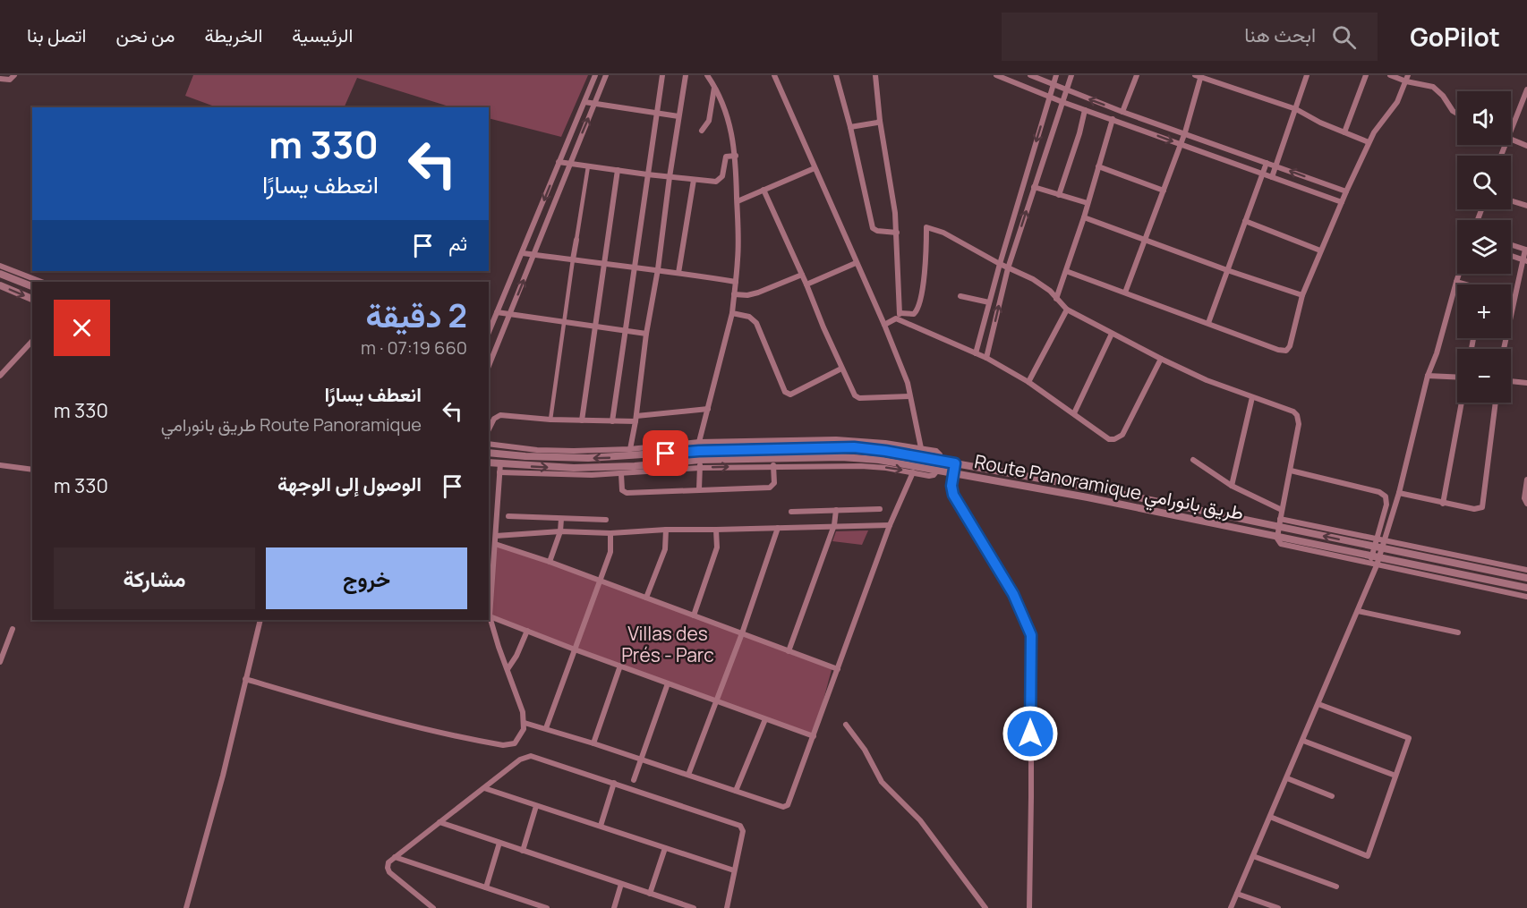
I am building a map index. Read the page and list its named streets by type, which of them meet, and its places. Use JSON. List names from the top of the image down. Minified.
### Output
{"streets":{"street":["Route Panoramique طريق بانورامي"]},"parks":["Villas des Prés - Parc"],"page":{"header":"GoPilot","search":"ابحث هنا","nav":["الرئيسية","الخريطة","من نحن","اتصل بنا"],"map_buttons":["+","−"],"turn":["330 m","انعطف يسارًا"],"then":"ثم","heading":["2 دقيقة","660 m · 07:19"],"list":[{"name":"انعطف يسارًا","note":"Route Panoramique طريق بانورامي","value":"330 m"},{"name":"الوصول إلى الوجهة","value":"330 m"}],"buttons":["خروج","مشاركة"]}}
